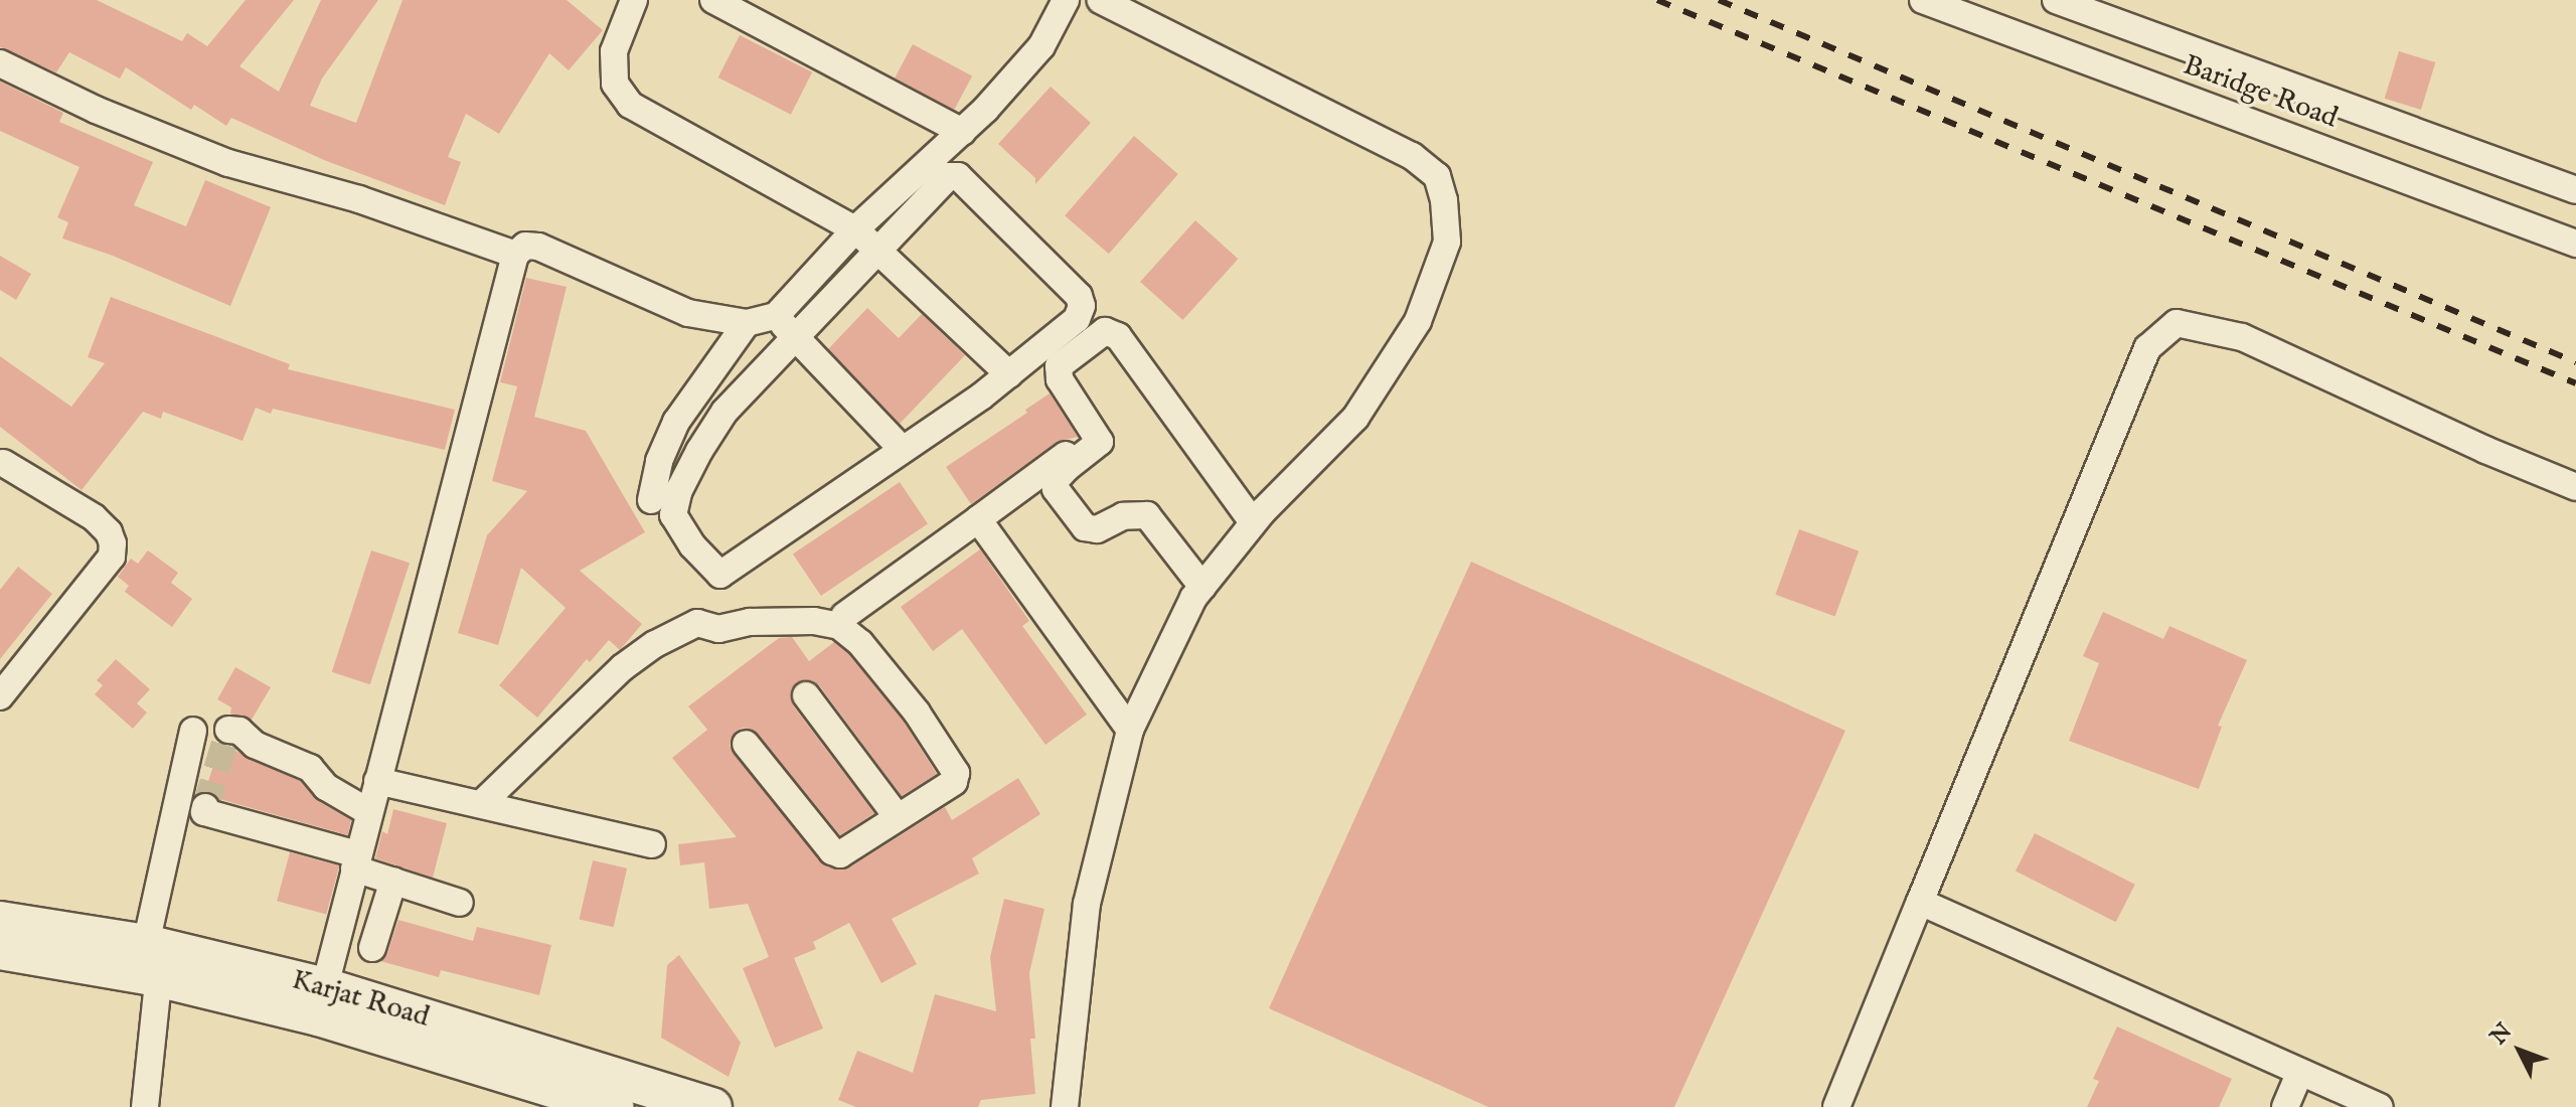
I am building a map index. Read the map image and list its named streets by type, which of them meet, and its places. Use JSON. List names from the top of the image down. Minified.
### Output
{"streets":{"main road":["Karjat Road"],"street":["Baridge Road"]},"north":"top left"}
